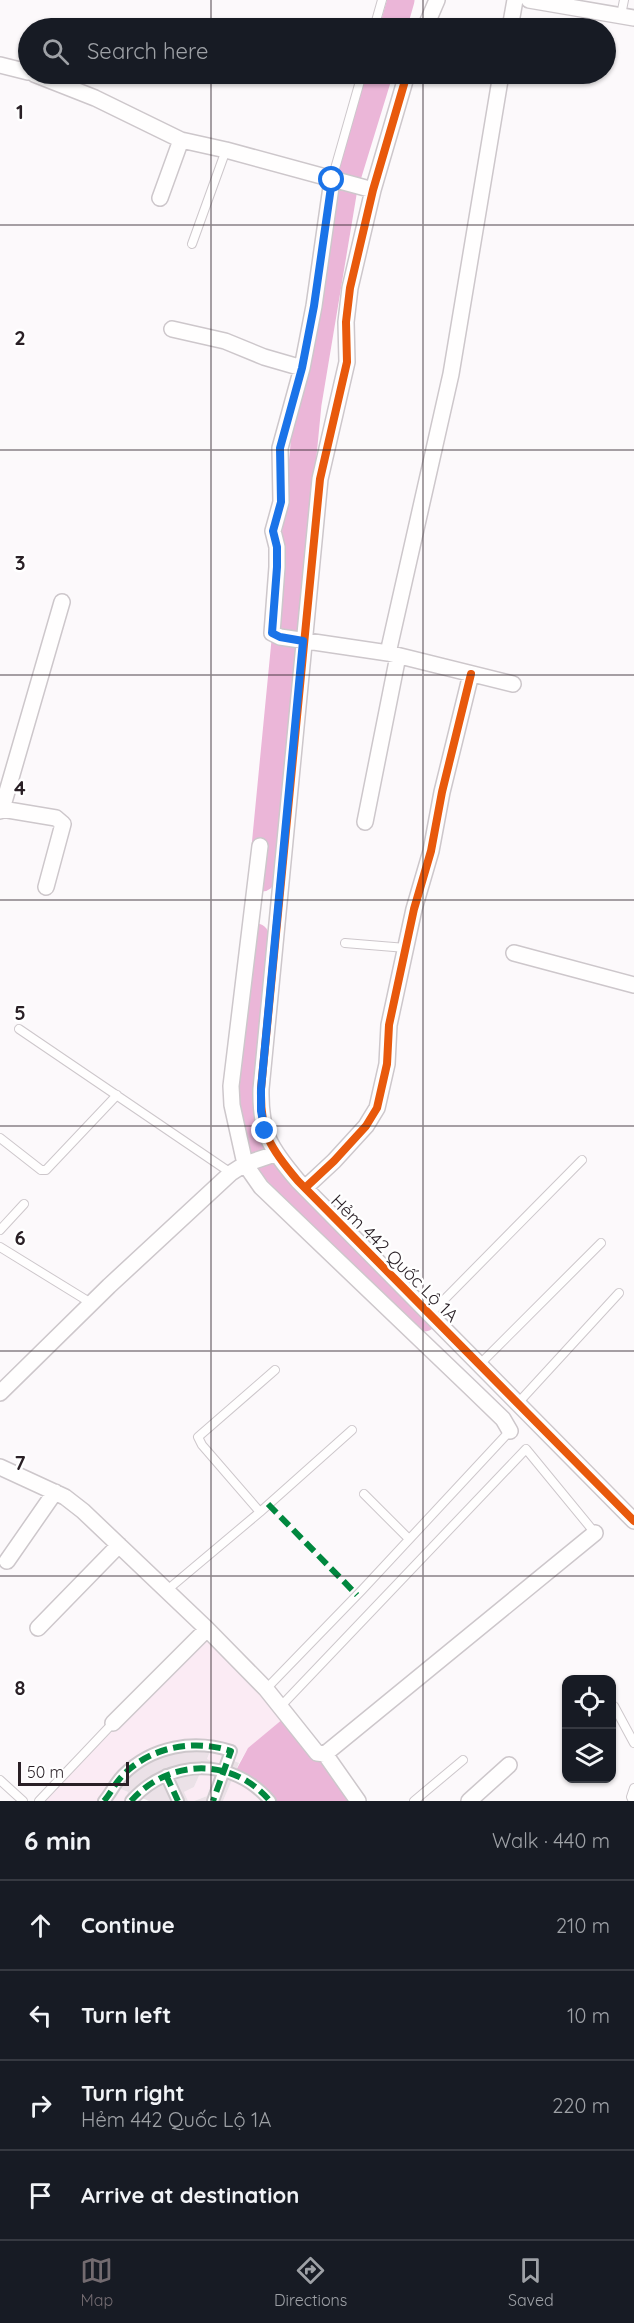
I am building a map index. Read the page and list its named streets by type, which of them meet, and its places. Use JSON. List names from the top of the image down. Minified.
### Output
{"streets":{"street":["Hẻm 442 Quốc Lộ 1A"]},"scale_bar":"50 m","page":{"search":"Search here","scale":"50 m","heading":["6 min","Walk · 440 m"],"list":[["Continue","210 m"],["Turn left","10 m"],["Turn right","Hẻm 442 Quốc Lộ 1A","220 m"],"Arrive at destination"],"nav":["Map","Directions","Saved"]},"grid":{"rows":["1","2","3","4","5","6","7","8"]}}
